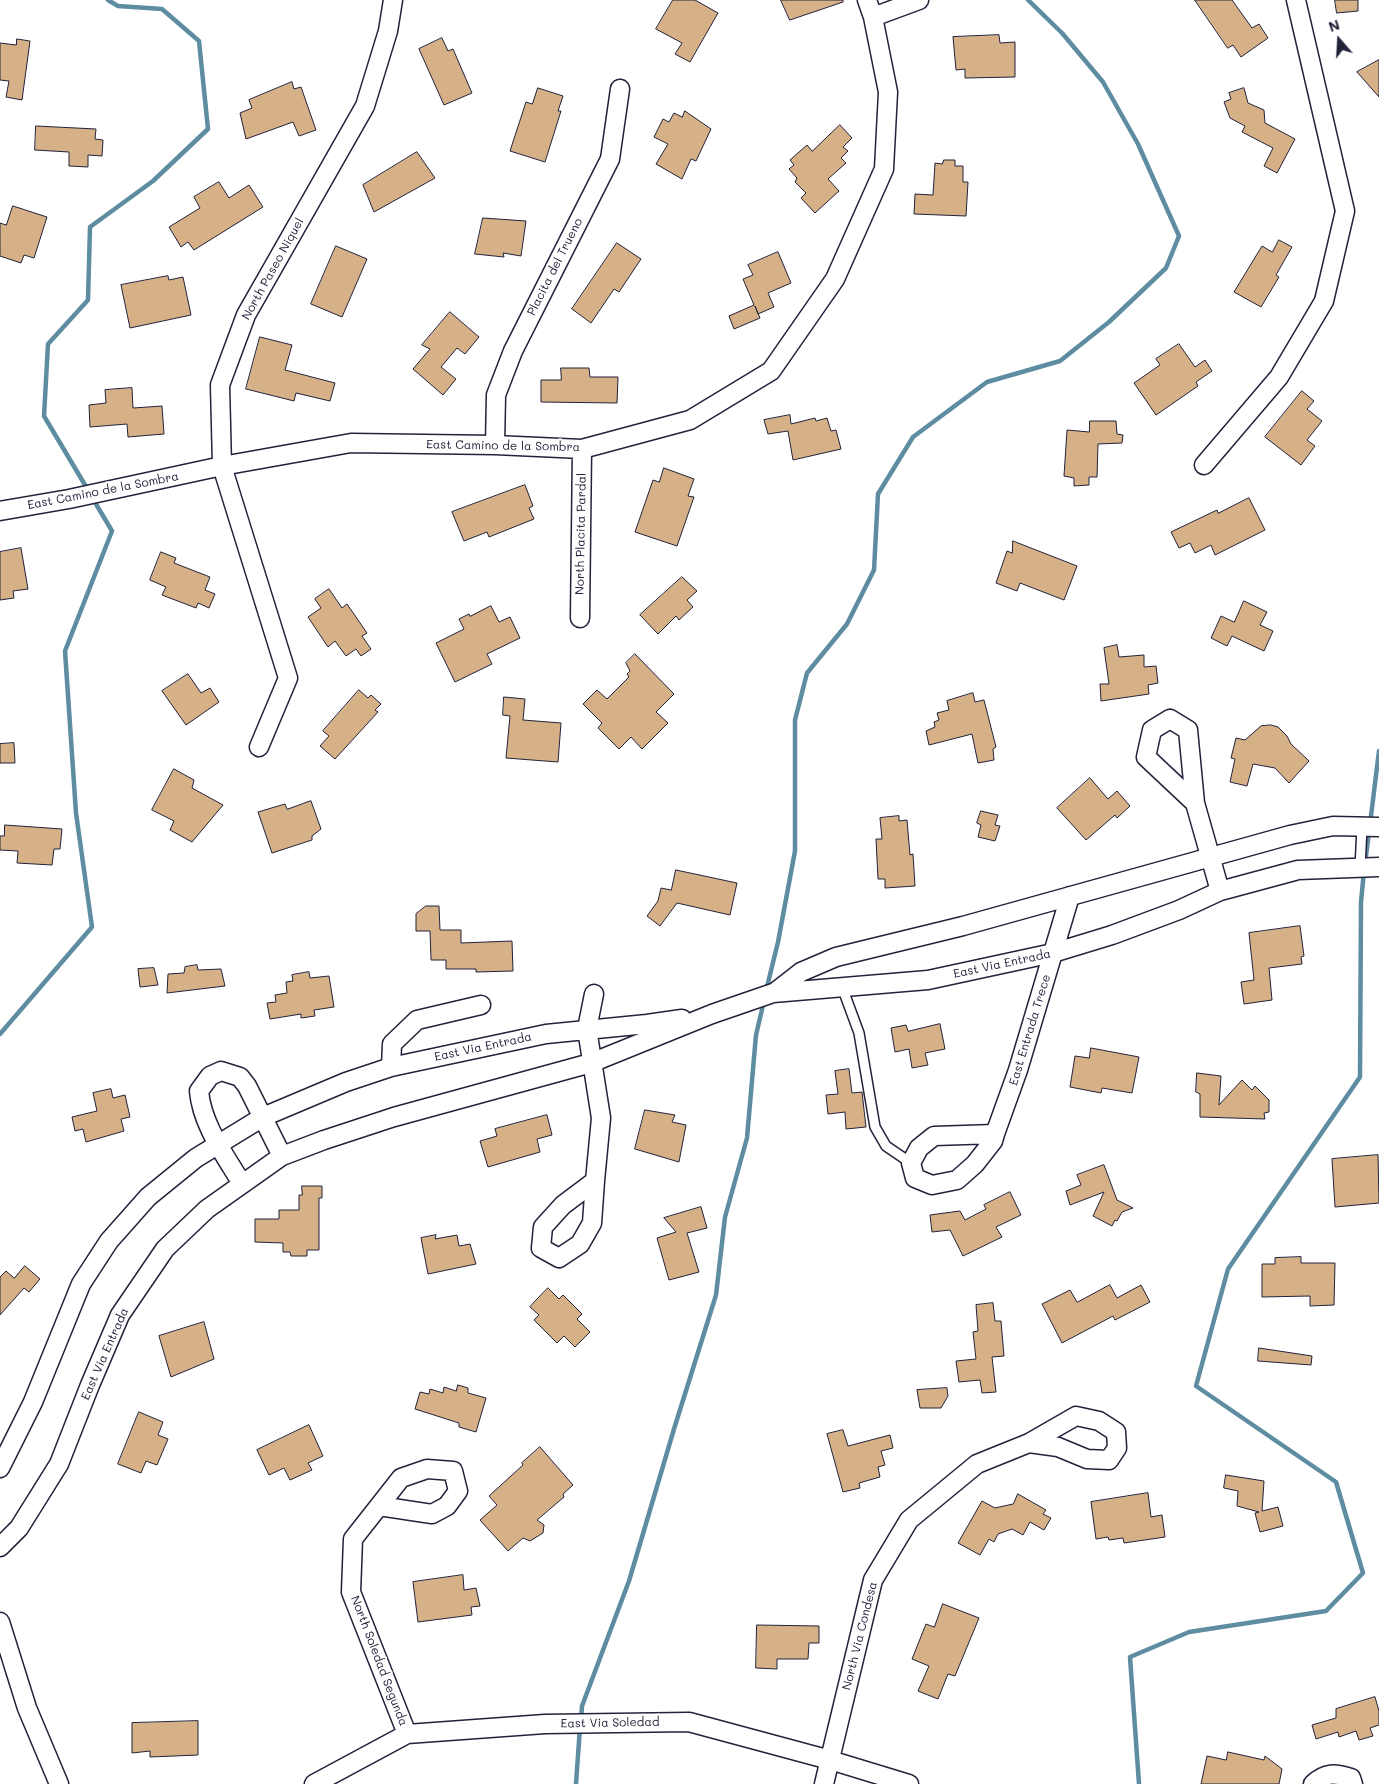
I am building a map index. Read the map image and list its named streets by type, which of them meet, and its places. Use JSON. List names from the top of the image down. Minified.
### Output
{"streets":{"street":["Placita del Trueno","North Paseo Niquel","East Camino de la Sombra","North Placita Pardal","East Via Entrada","East Entrada Trece","North Via Condesa","North Soledad Segunda","East Via Soledad"]},"crossings":[["Placita del Trueno","East Camino de la Sombra"],["North Paseo Niquel","East Camino de la Sombra"],["East Camino de la Sombra","North Placita Pardal"],["East Via Entrada","East Entrada Trece"],["North Via Condesa","East Via Soledad"],["North Soledad Segunda","East Via Soledad"]],"north":"top"}
